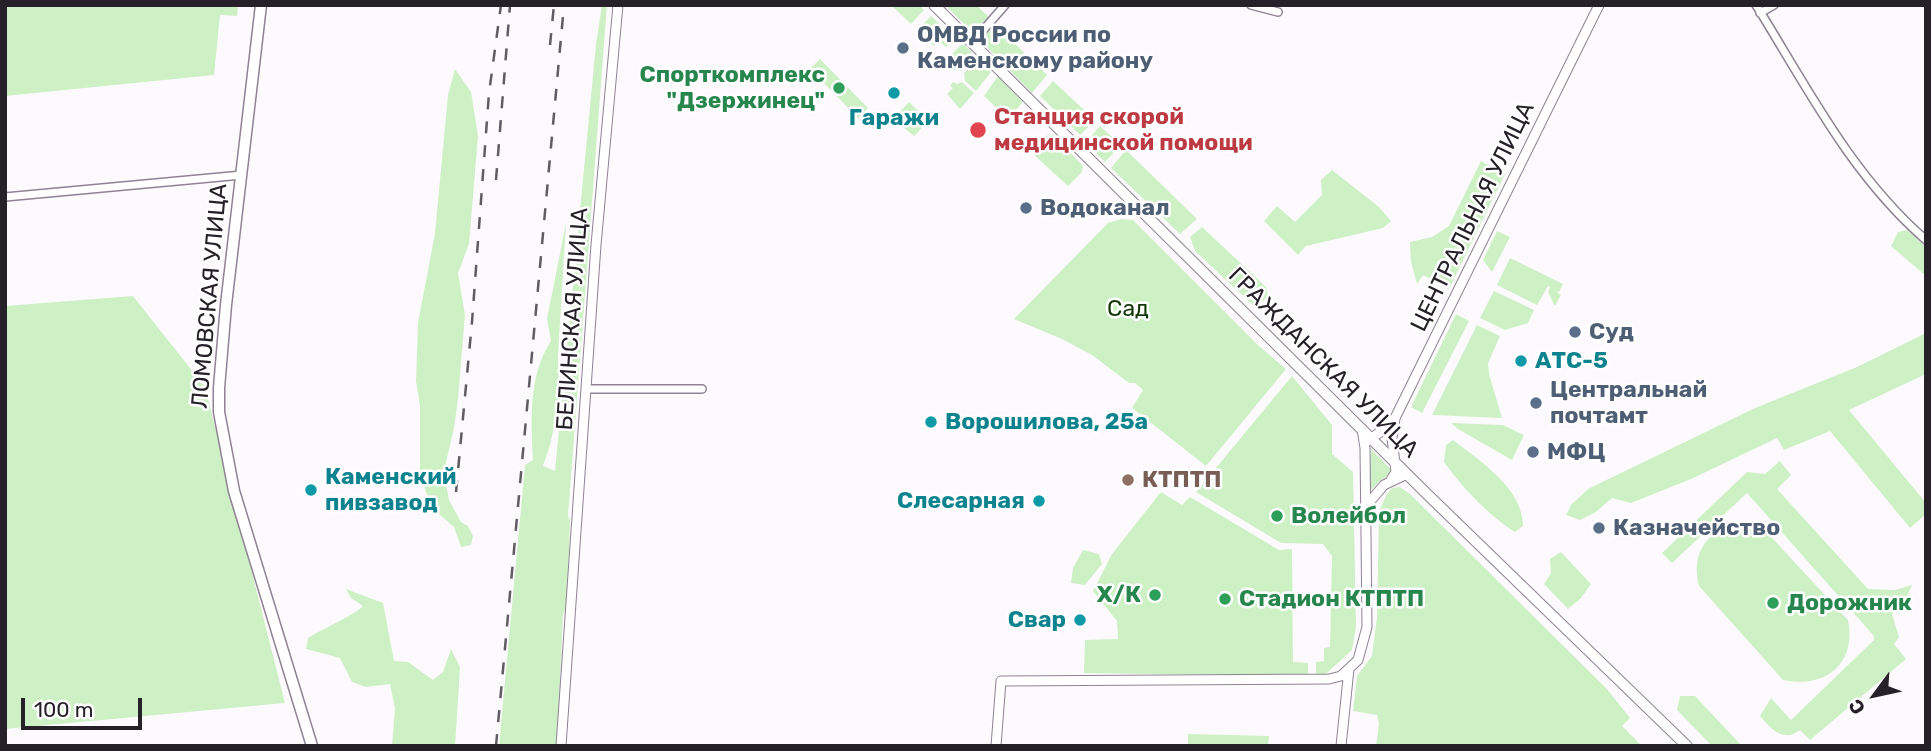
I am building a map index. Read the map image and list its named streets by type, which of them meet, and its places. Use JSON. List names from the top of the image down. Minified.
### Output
{"streets":{"main road":["ЛОМОВСКАЯ УЛИЦА","ГРАЖДАНСКАЯ УЛИЦА"],"street":["ЦЕНТРАЛЬНАЯ УЛИЦА","БЕЛИНСКАЯ УЛИЦА"]},"crossings":[["ЦЕНТРАЛЬНАЯ УЛИЦА","ГРАЖДАНСКАЯ УЛИЦА"]],"parks":["Сад"],"places":["ОМВД России по Каменскому району","Спорткомплекс \"Дзержинец\"","Гаражи","Станция скорой медицинской помощи","Водоканал","Суд","АТС-5","Центральнай почтамт","Ворошилова, 25а","МФЦ","КТПТП","Каменский пивзавод","Слесарная","Волейбол","Казначейство","Х/К","Стадион КТПТП","Дорожник","Свар"],"scale_bar":"100 m","north":"bottom left"}
